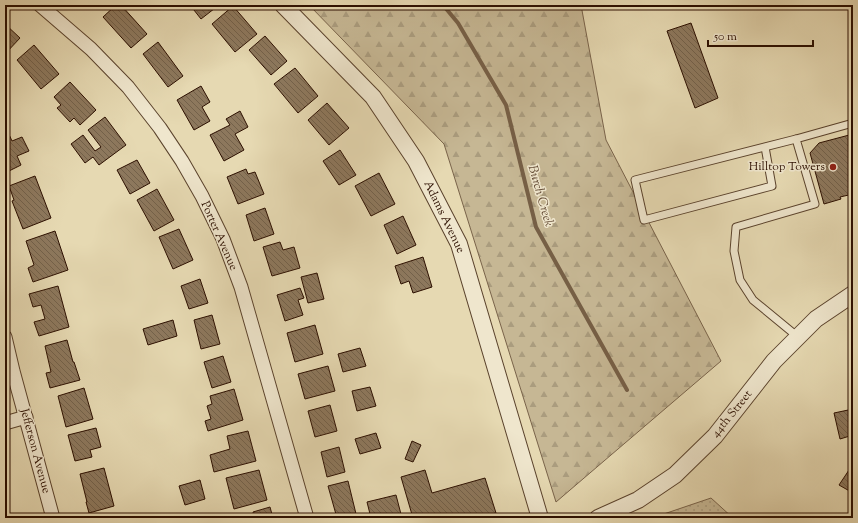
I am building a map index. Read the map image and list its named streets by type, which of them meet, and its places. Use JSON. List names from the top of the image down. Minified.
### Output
{"streets":{"street":["Adams Avenue","Porter Avenue","44th Street","Jefferson Avenue"]},"water":["Burch Creek"],"places":["Hilltop Towers"],"scale_bar":"50 m"}
